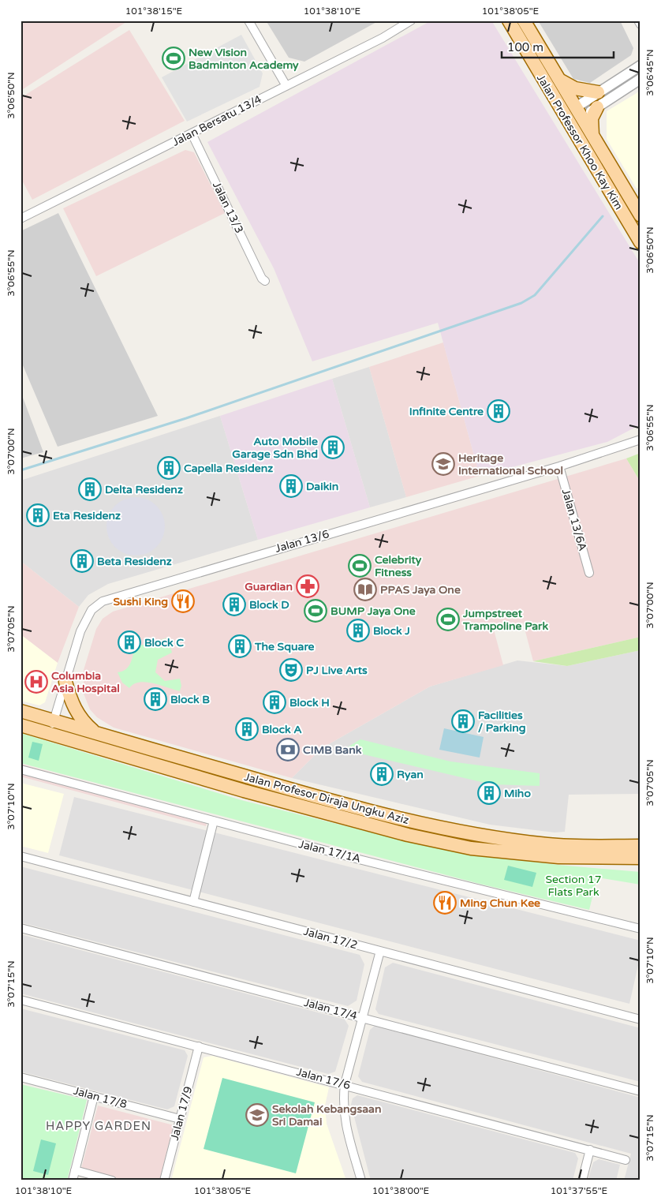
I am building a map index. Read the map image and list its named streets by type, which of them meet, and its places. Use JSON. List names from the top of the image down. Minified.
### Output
{"streets":{"main road":["Jalan Professor Khoo Kay Kim","Jalan Profesor Diraja Ungku Aziz"],"street":["Jalan Bersatu 13/4","Jalan 13/3","Jalan 13/6A","Jalan 13/6","Jalan 17/1A","Jalan 17/2","Jalan 17/4","Jalan 17/6","Jalan 17/8","Jalan 17/9"]},"crossings":[["Jalan Bersatu 13/4","Jalan 13/3"],["Jalan 13/6A","Jalan 13/6"],["Jalan 13/6","Jalan Profesor Diraja Ungku Aziz"],["Jalan 17/6","Jalan 17/9"],["Jalan 17/8","Jalan 17/9"]],"districts":["HAPPY GARDEN"],"parks":["Section 17 Flats Park"],"places":{"sports":["New Vision Badminton Academy","Celebrity Fitness","BUMP Jaya One","Jumpstreet Trampoline Park"],"building":["Infinite Centre","Auto Mobile Garage Sdn Bhd","Capella Residenz","Daikin","Delta Residenz","Eta Residenz","Beta Residenz","Block D","Block J","Block C","The Square","Block B","Block H","Facilities / Parking","Block A","Ryan","Miho"],"school or university":["Heritage International School","Sekolah Kebangsaan Sri Damai"],"pharmacy":["Guardian"],"library":["PPAS Jaya One"],"restaurant":["Sushi King","Ming Chun Kee"],"theatre":["PJ Live Arts"],"hospital":["Columbia Asia Hospital"],"bank":["CIMB Bank"]},"scale_bar":"100 m","coordinates":["101°38'15\"E","101°38'10\"E","101°38'05\"E","3°06'45\"N","3°06'50\"N","3°06'55\"N","3°07'00\"N","3°07'05\"N","3°07'10\"N","3°07'15\"N","101°38'00\"E","101°37'55\"E"]}
